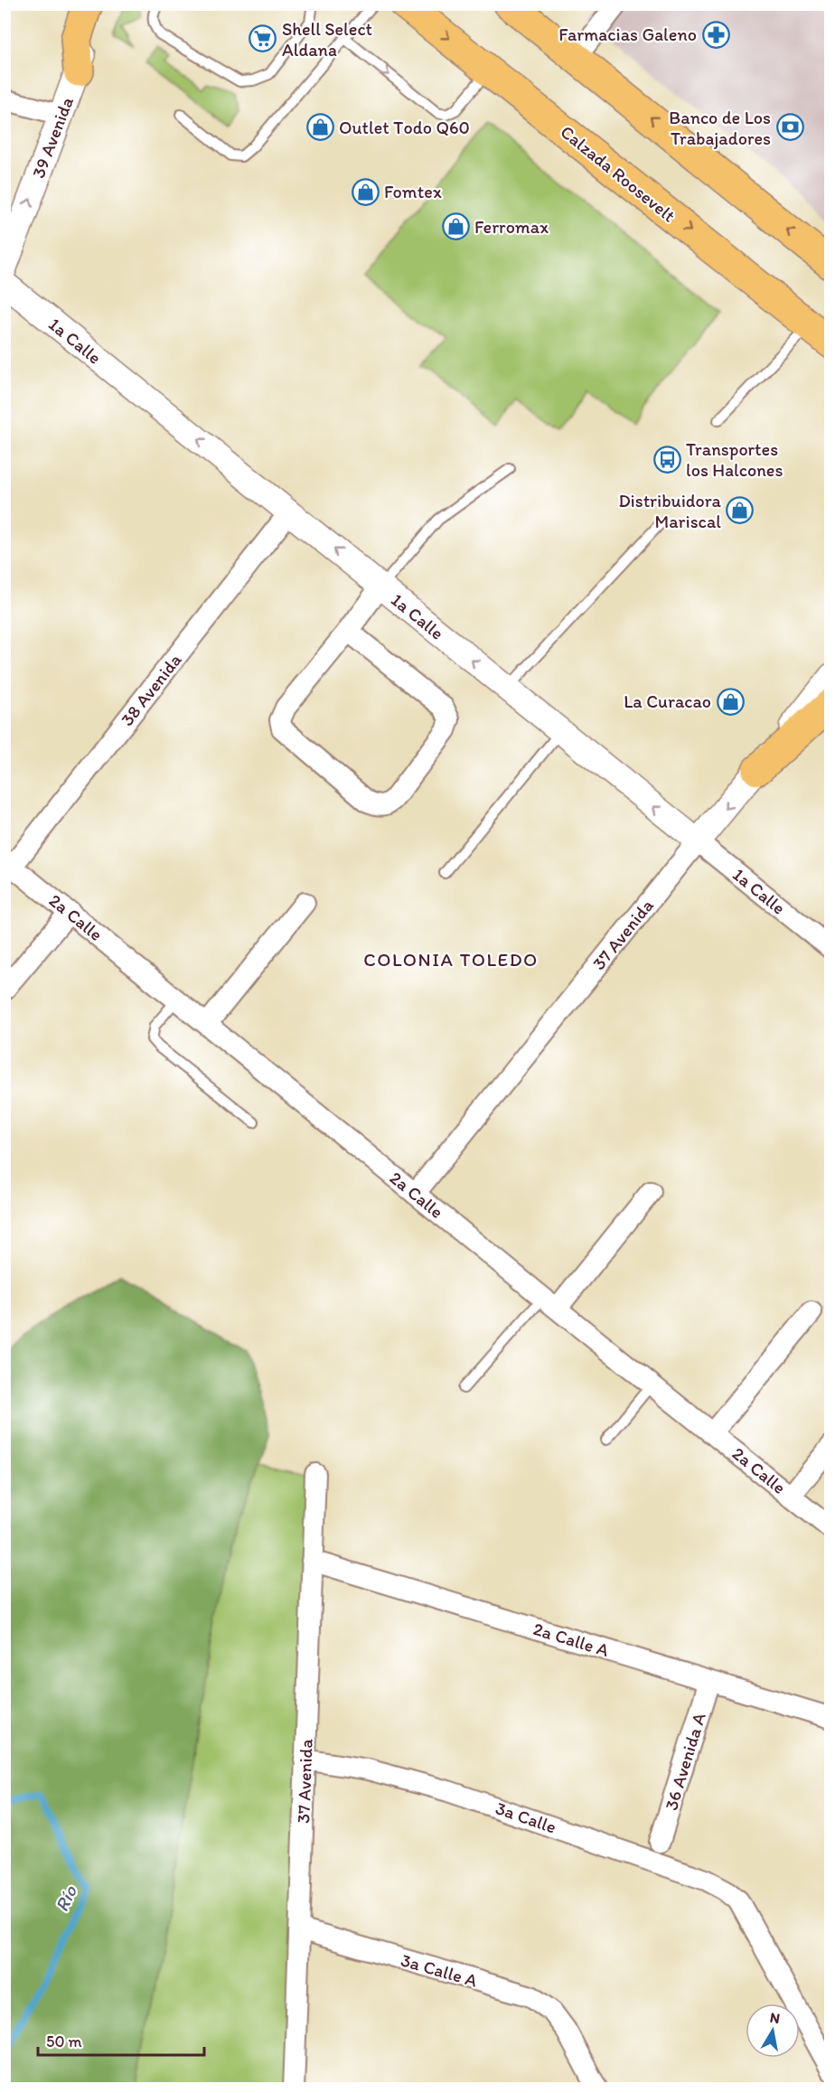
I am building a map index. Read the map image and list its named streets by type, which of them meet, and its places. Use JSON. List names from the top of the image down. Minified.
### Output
{"streets":{"highway":["Calzada Roosevelt"],"street":["39 Avenida","1a Calle","38 Avenida","2a Calle","37 Avenida","2a Calle A","36 Avenida A","3a Calle","3a Calle A"]},"crossings":[["1a Calle","38 Avenida"],["1a Calle","37 Avenida"],["38 Avenida","2a Calle"],["2a Calle","37 Avenida"],["37 Avenida","2a Calle A"],["37 Avenida","3a Calle"],["37 Avenida","3a Calle A"],["2a Calle A","36 Avenida A"]],"one_way":["39 Avenida","1a Calle"],"districts":["COLONIA TOLEDO"],"water":["Río"],"places":{"pharmacy":["Farmacias Galeno"],"supermarket":["Shell Select Aldana"],"shop":["Outlet Todo Q60","Fomtex","Ferromax","Distribuidora Mariscal","La Curacao"],"bank":["Banco de Los Trabajadores"],"bus stop":["Transportes los Halcones"]},"scale_bar":"50 m","north":"top"}
